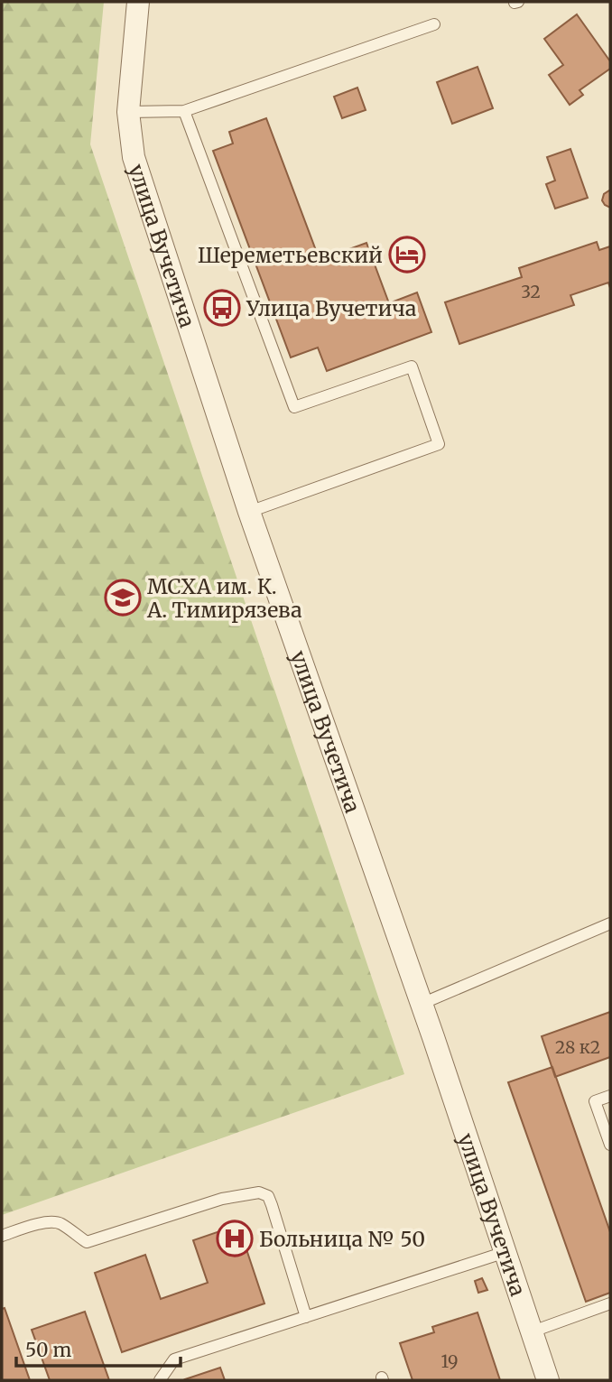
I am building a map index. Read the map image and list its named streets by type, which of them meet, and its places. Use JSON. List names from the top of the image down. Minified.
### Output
{"streets":{"street":["улица Вучетича"]},"places":{"hotel":["Шереметьевский"],"bus stop":["Улица Вучетича"],"school or university":["МСХА им. К. А. Тимирязева"],"hospital":["Больница № 50"]},"house_numbers":["32","28 к2","19"],"scale_bar":"50 m"}
